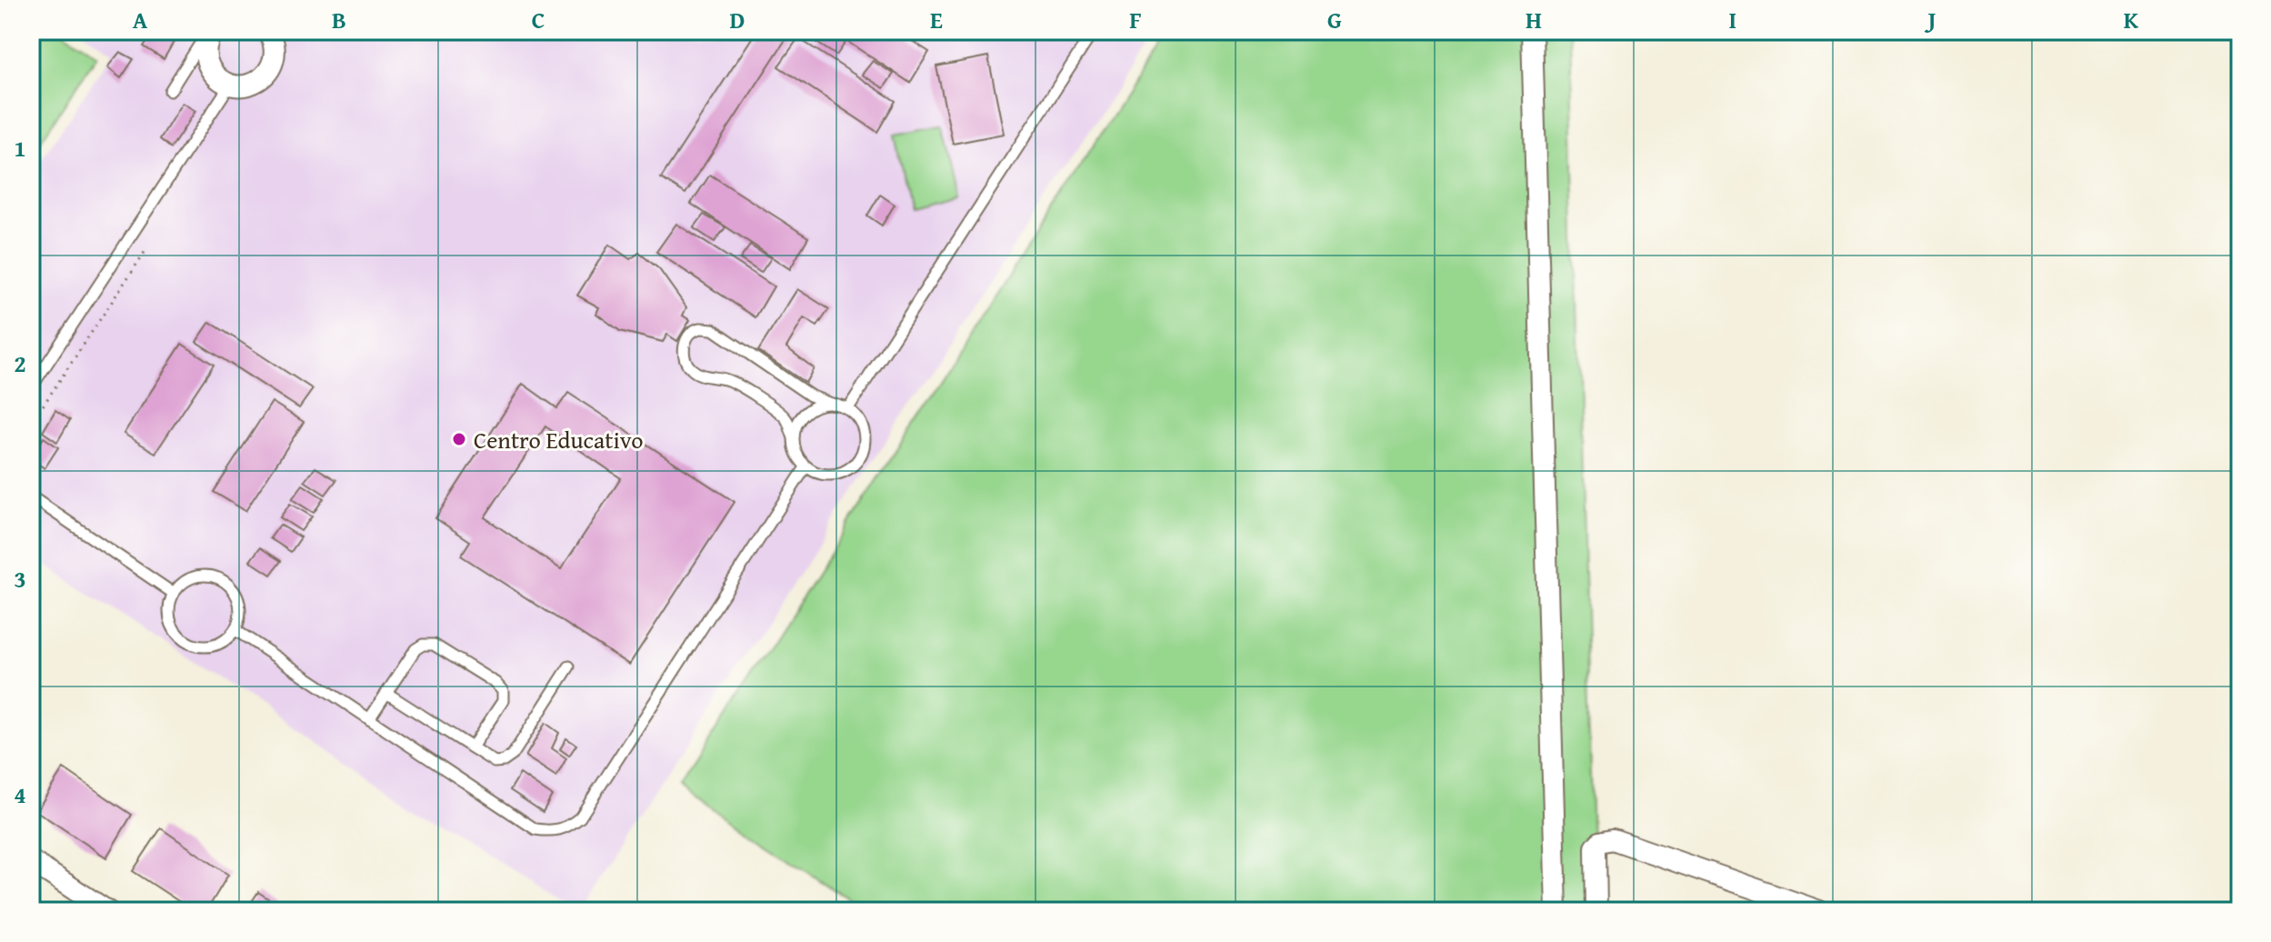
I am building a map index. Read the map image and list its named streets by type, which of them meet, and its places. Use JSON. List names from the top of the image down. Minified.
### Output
{"places":["Centro Educativo"],"grid":{"columns":["A","B","C","D","E","F","G","H","I","J","K"],"rows":["1","2","3","4"]}}
